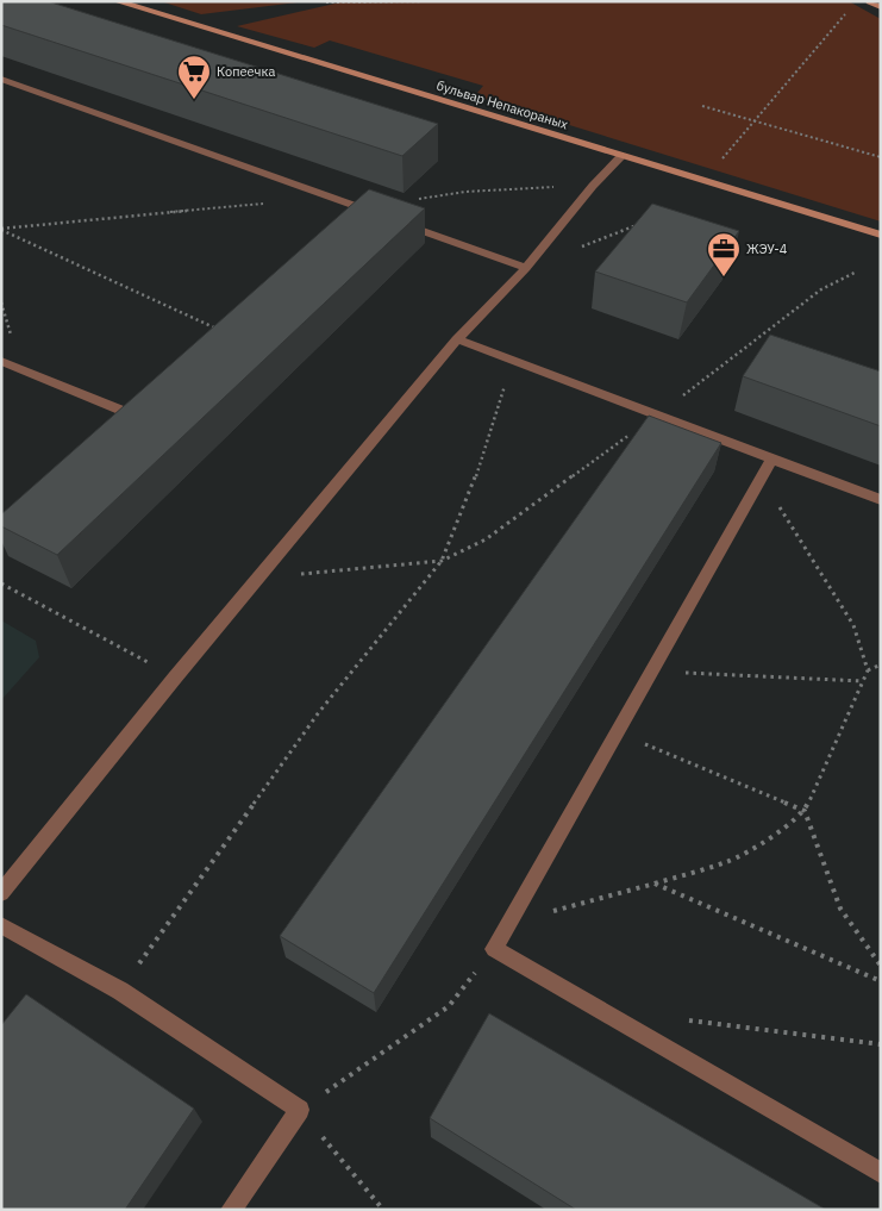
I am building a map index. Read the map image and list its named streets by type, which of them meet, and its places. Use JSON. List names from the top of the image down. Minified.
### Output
{"streets":{"main road":["бульвар Непакораных"]},"places":{"supermarket":["Копеечка"],"office":["ЖЭУ-4"]}}
